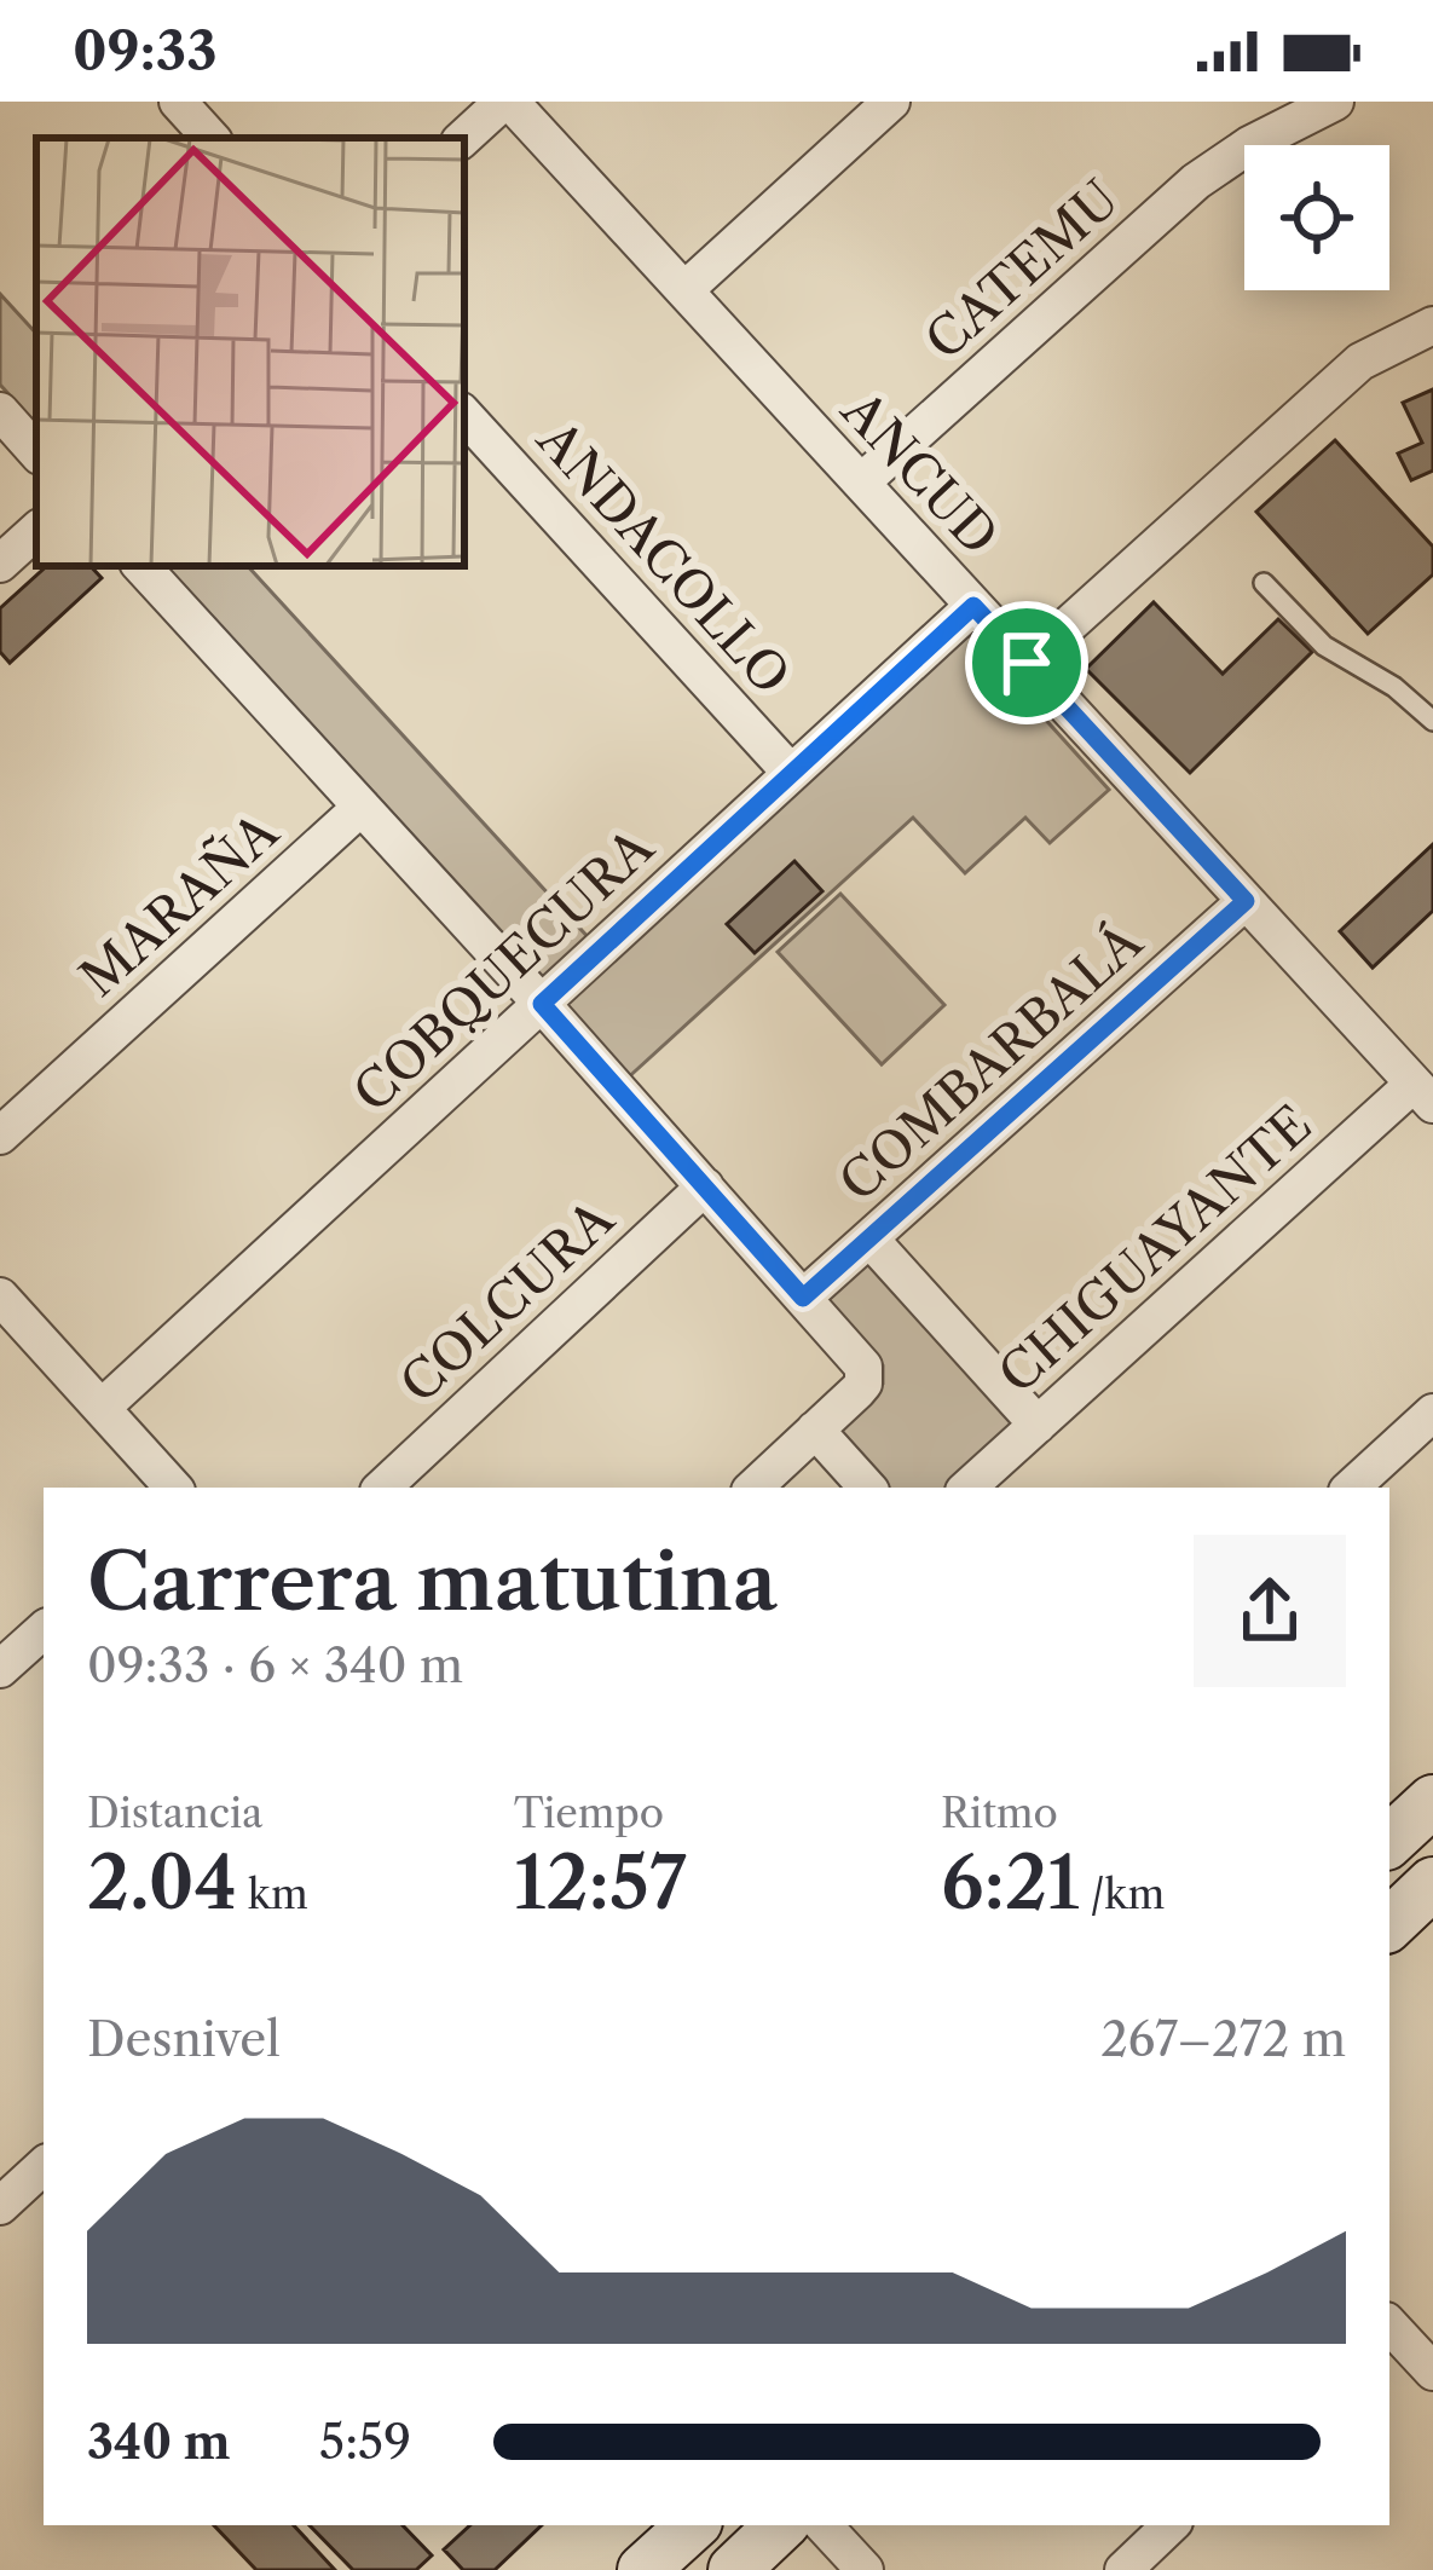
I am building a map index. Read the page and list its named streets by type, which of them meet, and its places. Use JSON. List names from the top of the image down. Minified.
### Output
{"streets":{"street":["CATEMU","ANCUD","ANDACOLLO","MARAÑA","COBQUECURA","COMBARBALÁ","CHIGUAYANTE","COLCURA"]},"crossings":[["CATEMU","ANCUD"],["ANCUD","COBQUECURA"],["ANCUD","COMBARBALÁ"],["ANCUD","CHIGUAYANTE"],["ANDACOLLO","COBQUECURA"]],"page":{"status":"09:33","heading":["Carrera matutina","09:33 · 6 × 340 m"],"stats":[["Distancia","2.04 km"],["Tiempo","12:57"],["Ritmo","6:21 /km"]],"chart":["Desnivel","267–272 m"],"list":[{"name":"340 m","note":"5:59"}]}}
